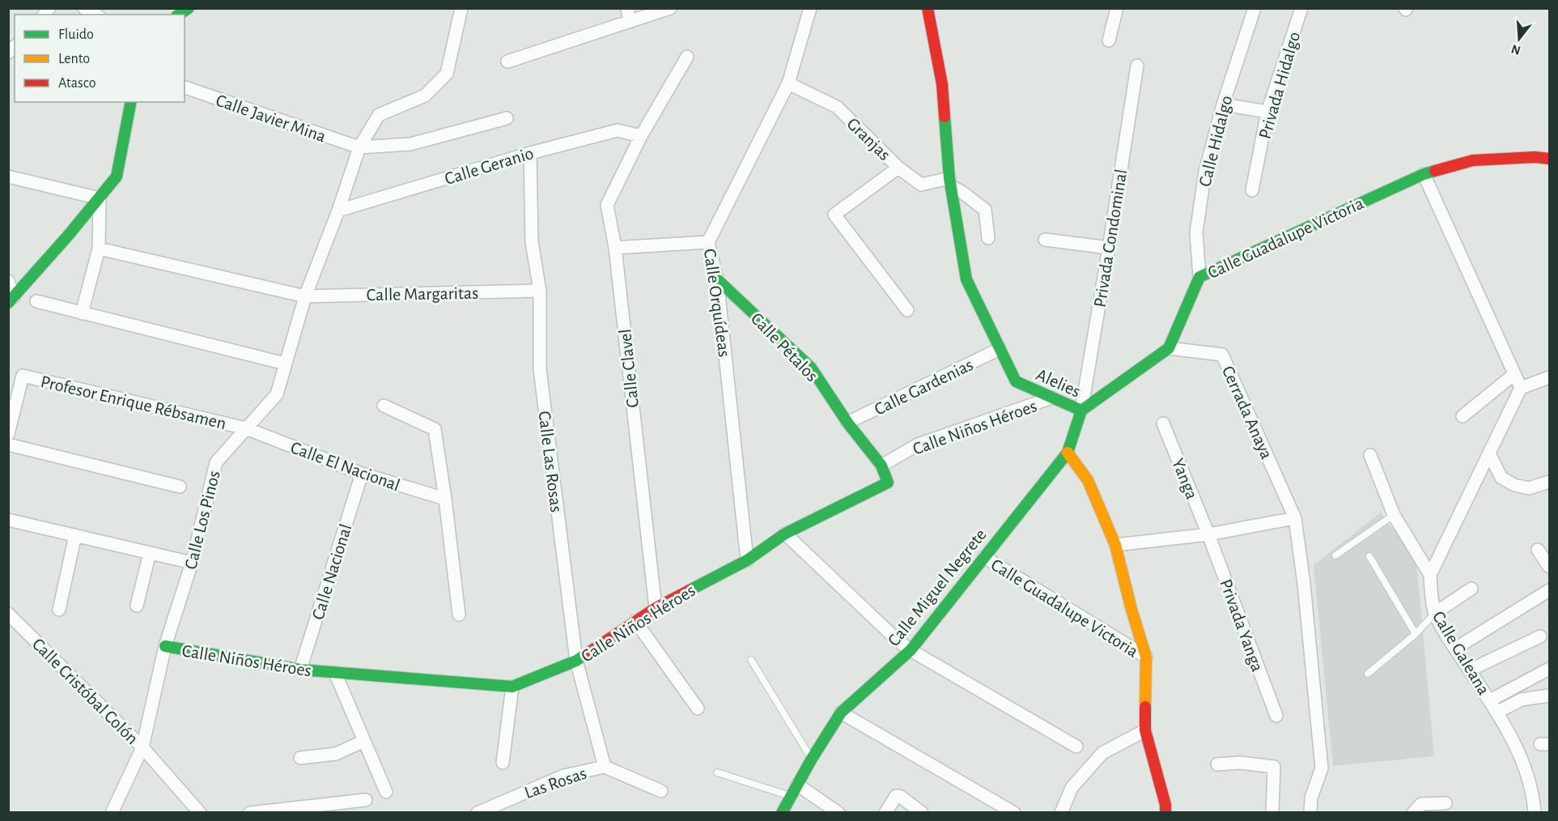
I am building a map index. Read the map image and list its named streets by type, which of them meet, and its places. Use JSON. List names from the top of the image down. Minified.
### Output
{"streets":{"street":["Privada Hidalgo","Calle Javier Mina","Granjas","Calle Hidalgo","Calle Geranio","Calle Guadalupe Victoria","Privada Condominal","Calle Margaritas","Calle Orquídeas","Calle Pétalos","Calle Clavel","Alelies","Calle Gardenias","Profesor Enrique Rébsamen","Cerrada Anaya","Calle Niños Héroes","Calle Las Rosas","Calle El Nacional","Yanga","Calle Los Pinos","Calle Nacional","Calle Miguel Negrete","Privada Yanga","Calle Galeana","Calle Cristóbal Colón","Las Rosas"]},"crossings":[["Calle Javier Mina","Calle Los Pinos"],["Granjas","Calle Orquídeas"],["Granjas","Alelies"],["Calle Hidalgo","Calle Guadalupe Victoria"],["Calle Geranio","Calle Clavel"],["Calle Geranio","Calle Las Rosas"],["Calle Geranio","Calle Los Pinos"],["Calle Guadalupe Victoria","Cerrada Anaya"],["Calle Guadalupe Victoria","Calle Miguel Negrete"],["Privada Condominal","Alelies"],["Calle Margaritas","Calle Las Rosas"],["Calle Margaritas","Calle Los Pinos"],["Calle Orquídeas","Calle Pétalos"],["Calle Orquídeas","Calle Niños Héroes"],["Calle Pétalos","Calle Gardenias"],["Calle Pétalos","Calle Niños Héroes"],["Calle Clavel","Calle Niños Héroes"],["Alelies","Calle Gardenias"],["Alelies","Calle Niños Héroes"],["Alelies","Calle Miguel Negrete"],["Profesor Enrique Rébsamen","Calle El Nacional"],["Profesor Enrique Rébsamen","Calle Los Pinos"],["Calle Niños Héroes","Calle Las Rosas"],["Calle Niños Héroes","Calle Los Pinos"],["Calle Niños Héroes","Calle Nacional"],["Calle Las Rosas","Las Rosas"],["Calle El Nacional","Calle Los Pinos"],["Calle El Nacional","Calle Nacional"],["Yanga","Privada Yanga"],["Calle Los Pinos","Calle Cristóbal Colón"]],"legend":["Fluido","Lento","Atasco"],"north":"bottom"}
